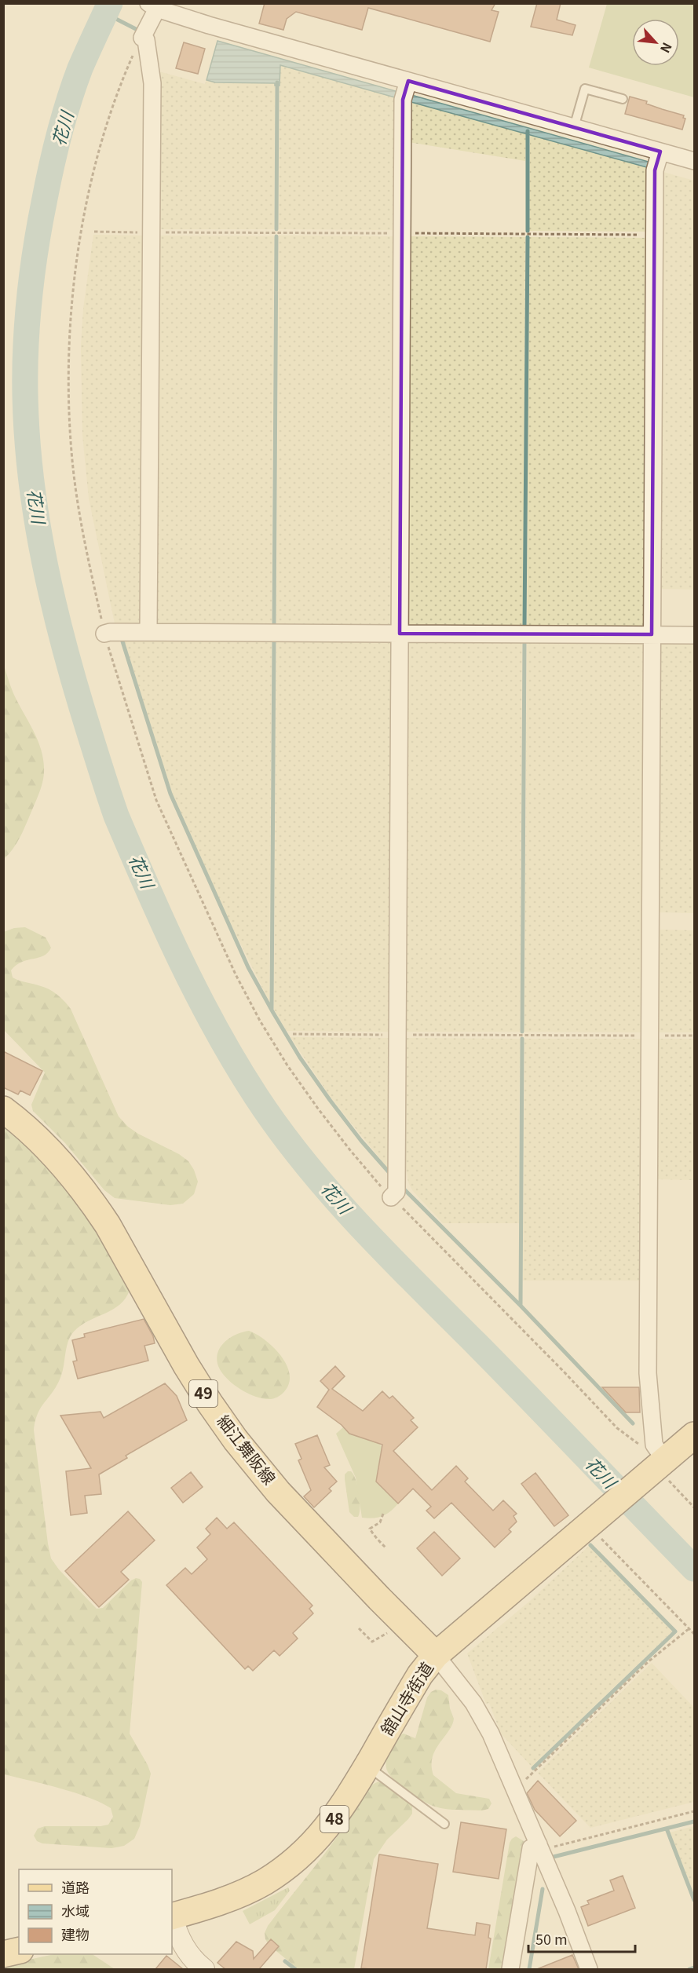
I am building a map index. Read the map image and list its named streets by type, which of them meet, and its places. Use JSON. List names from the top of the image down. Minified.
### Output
{"streets":{"main road":["49","細江舞阪線","舘山寺街道","48"]},"crossings":[["細江舞阪線","舘山寺街道"]],"water":["花川"],"legend":["道路","水域","建物"],"scale_bar":"50 m","north":"bottom right"}
